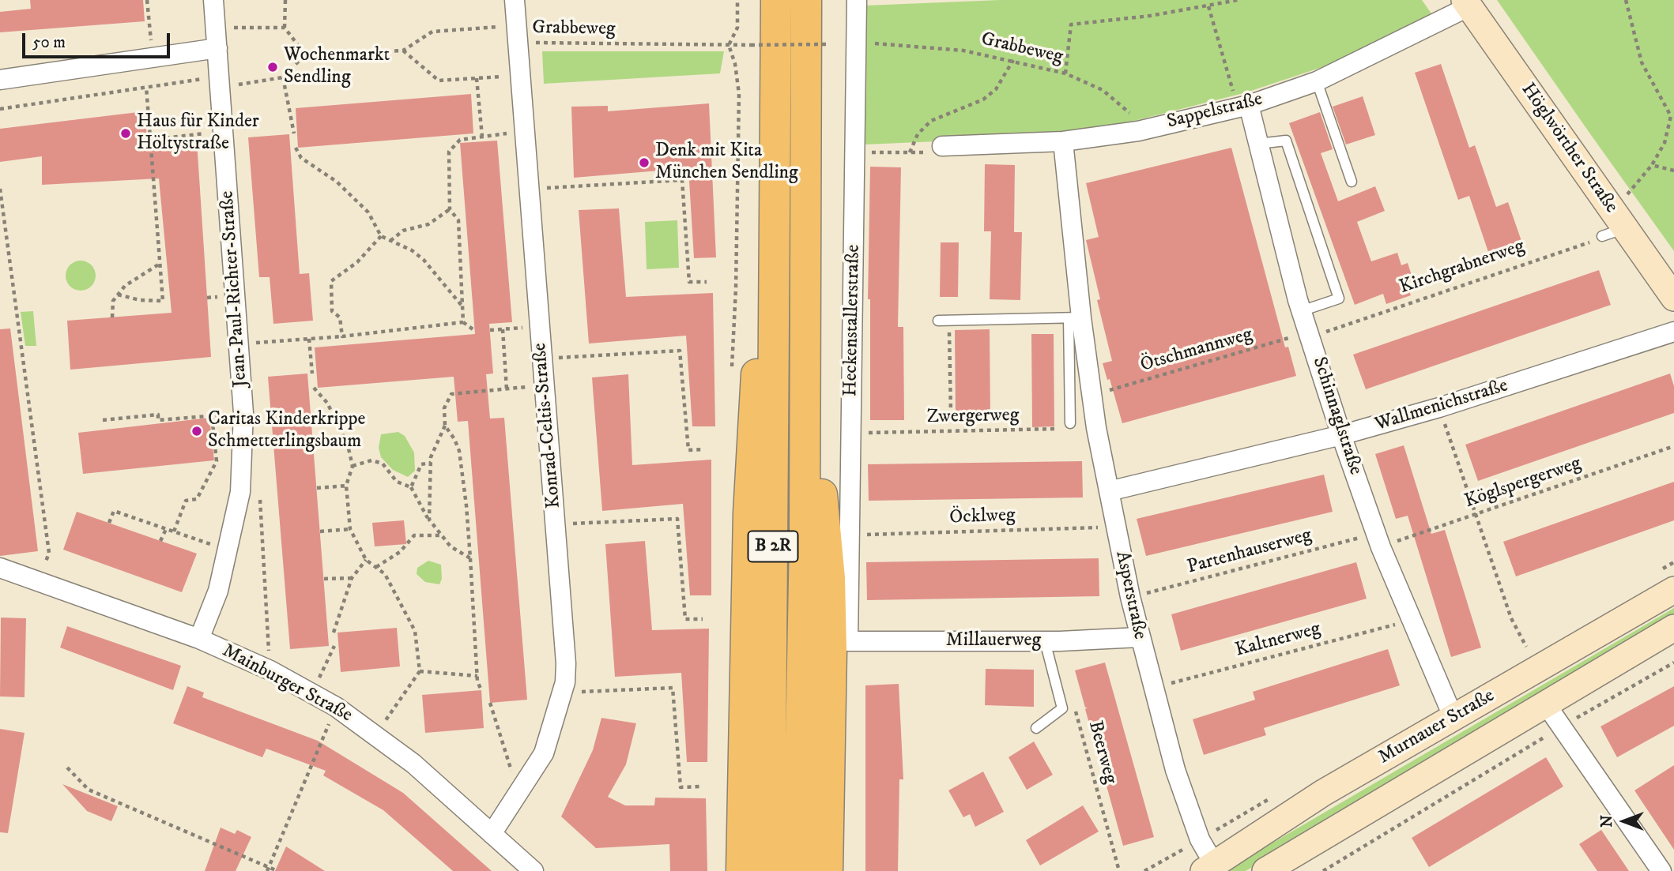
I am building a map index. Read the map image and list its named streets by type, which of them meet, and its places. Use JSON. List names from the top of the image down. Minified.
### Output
{"streets":{"highway":["B 2R"],"main road":["Höglwörther Straße","Murnauer Straße"],"street":["Sappelstraße","Jean-Paul-Richter-Straße","Heckenstallerstraße","Wallmenichstraße","Schinnaglstraße","Konrad-Celtis-Straße","Asperstraße","Millauerweg","Mainburger Straße"],"path":["Grabbeweg","Kirchgrabnerweg","Ötschmannweg","Zwergerweg","Köglspergerweg","Öcklweg","Partenhauserweg","Kaltnerweg","Beerweg"]},"crossings":[["Grabbeweg","Sappelstraße"],["Grabbeweg","Konrad-Celtis-Straße"],["Sappelstraße","Höglwörther Straße"],["Sappelstraße","Schinnaglstraße"],["Sappelstraße","Asperstraße"],["Höglwörther Straße","Kirchgrabnerweg"],["Kirchgrabnerweg","Ötschmannweg"],["Kirchgrabnerweg","Schinnaglstraße"],["Jean-Paul-Richter-Straße","Mainburger Straße"],["Heckenstallerstraße","Zwergerweg"],["Heckenstallerstraße","Öcklweg"],["Heckenstallerstraße","Millauerweg"],["Ötschmannweg","Schinnaglstraße"],["Ötschmannweg","Asperstraße"],["Wallmenichstraße","Schinnaglstraße"],["Wallmenichstraße","Asperstraße"],["Schinnaglstraße","Köglspergerweg"],["Schinnaglstraße","Partenhauserweg"],["Schinnaglstraße","Kaltnerweg"],["Schinnaglstraße","Murnauer Straße"],["Zwergerweg","Asperstraße"],["Konrad-Celtis-Straße","Mainburger Straße"],["Köglspergerweg","Partenhauserweg"],["Öcklweg","Asperstraße"],["Partenhauserweg","Asperstraße"],["Asperstraße","Kaltnerweg"],["Asperstraße","Millauerweg"],["Asperstraße","Murnauer Straße"]],"places":["Wochenmarkt Sendling","Haus für Kinder Höltystraße","Denk mit Kita München Sendling","Caritas Kinderkrippe Schmetterlingsbaum"],"scale_bar":"50 m","north":"left"}
